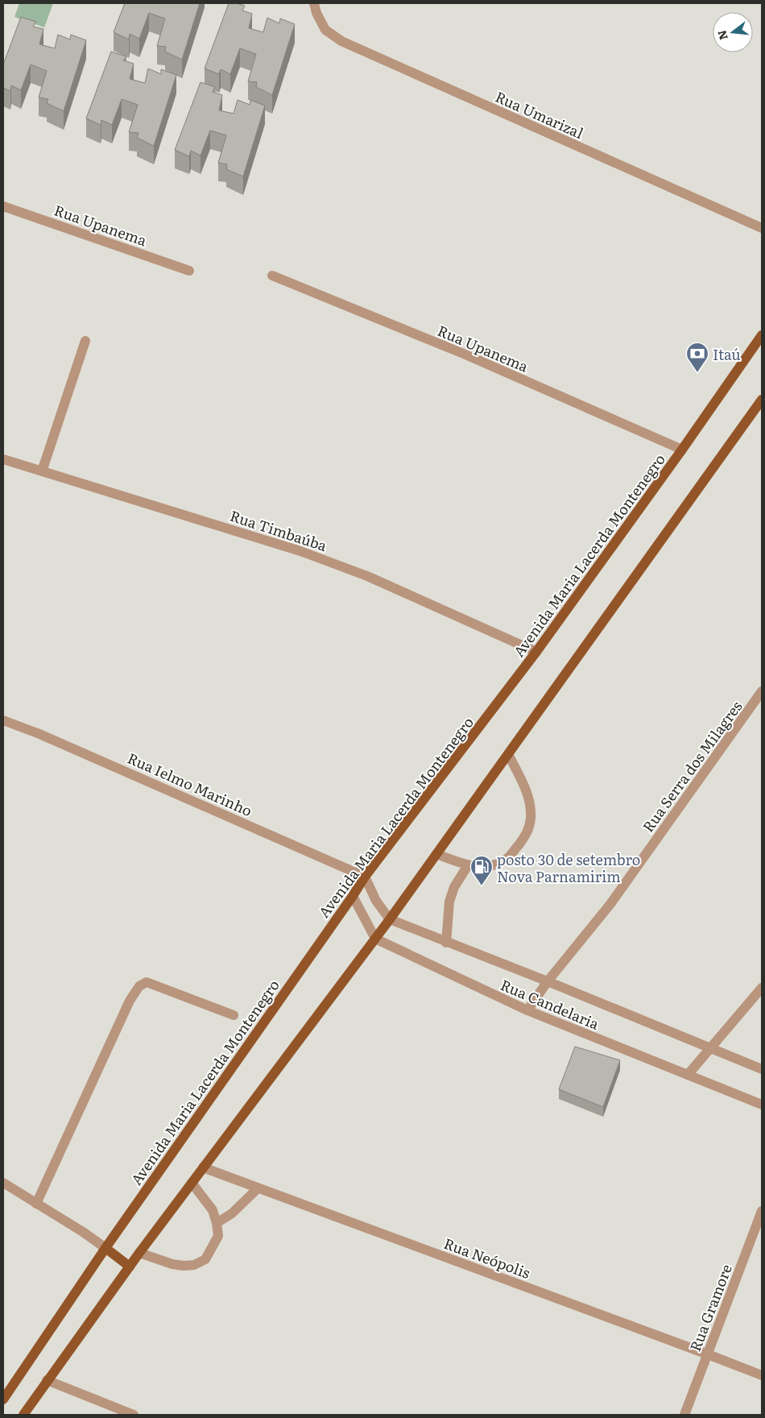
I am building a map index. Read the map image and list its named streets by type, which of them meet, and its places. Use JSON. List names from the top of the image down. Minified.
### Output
{"streets":{"main road":["Avenida Maria Lacerda Montenegro"],"street":["Rua Umarizal","Rua Upanema","Rua Timbaúba","Rua Serra dos Milagres","Rua Ielmo Marinho","Rua Candelaria","Rua Neópolis","Rua Gramore"]},"crossings":[["Rua Upanema","Avenida Maria Lacerda Montenegro"],["Rua Timbaúba","Avenida Maria Lacerda Montenegro"],["Avenida Maria Lacerda Montenegro","Rua Ielmo Marinho"],["Rua Serra dos Milagres","Rua Candelaria"],["Rua Neópolis","Rua Gramore"]],"places":{"bank":["Itaú"],"fuel station":["posto 30 de setembro Nova Parnamirim"]},"north":"left"}
